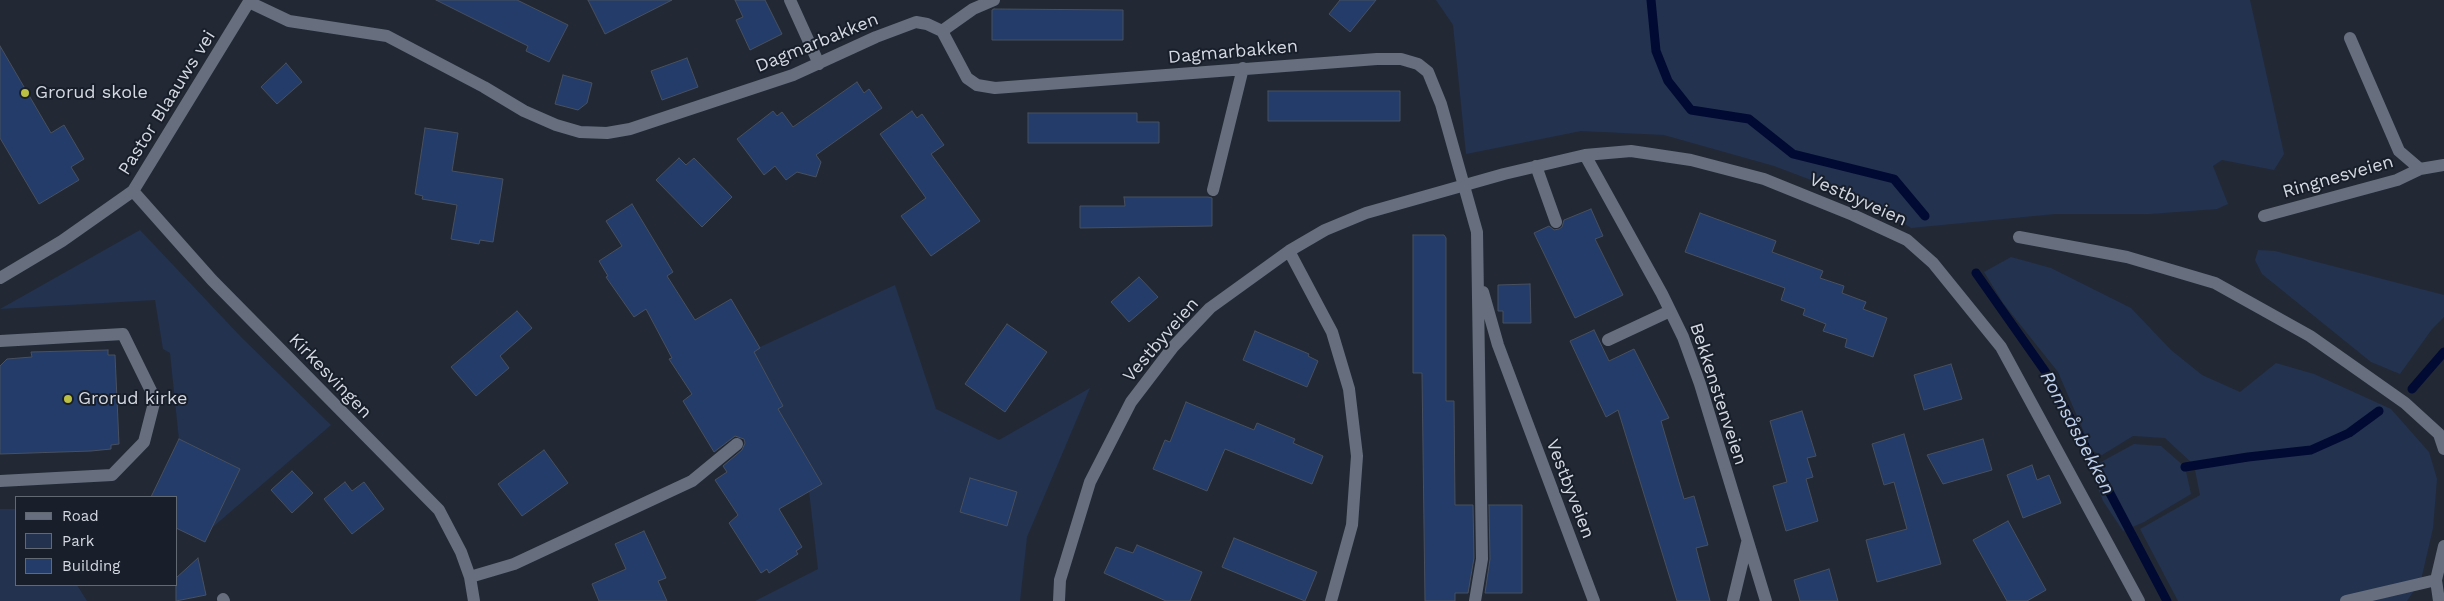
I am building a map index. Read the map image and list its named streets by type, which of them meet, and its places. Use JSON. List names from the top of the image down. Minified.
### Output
{"streets":{"street":["Dagmarbakken","Pastor Blaauws vei","Ringnesveien","Vestbyveien","Kirkesvingen","Bekkenstenveien"]},"crossings":[["Dagmarbakken","Pastor Blaauws vei"],["Dagmarbakken","Vestbyveien"],["Pastor Blaauws vei","Kirkesvingen"],["Vestbyveien","Bekkenstenveien"]],"water":["Romsåsbekken"],"places":["Grorud skole","Grorud kirke"],"legend":["Road","Park","Building"]}
